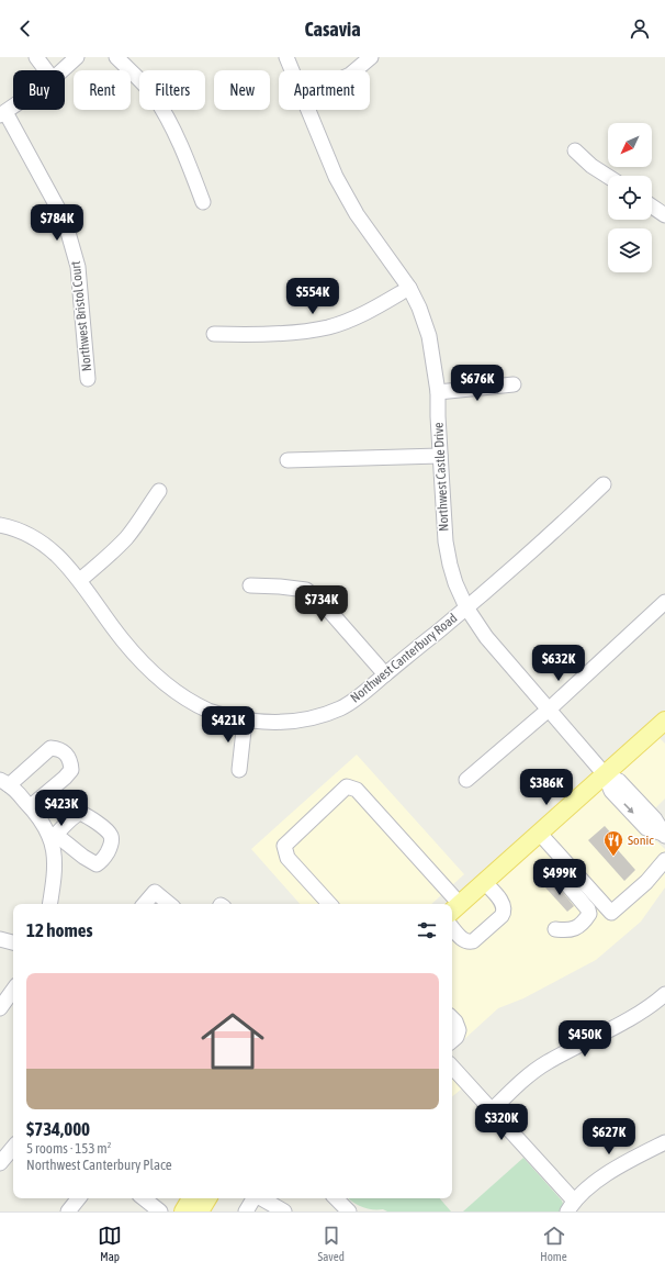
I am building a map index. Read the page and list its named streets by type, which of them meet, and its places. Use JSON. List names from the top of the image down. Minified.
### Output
{"streets":{"street":["Northwest Bristol Court","Northwest Castle Drive","Northwest Canterbury Road"]},"crossings":[["Northwest Castle Drive","Northwest Canterbury Road"]],"places":{"restaurant":["Sonic"]},"north":"bottom left","page":{"header":"Casavia","chip":["Buy","Rent","Filters","New","Apartment"],"price":["$784K","$554K","$676K","$734K","$632K","$421K","$386K","$423K","$499K","$450K","$320K","$627K"],"heading":"12 homes","list":[{"name":"$734,000","note":"5 rooms · 153 m² · Northwest Canterbury Place"}],"tabs":["Map","Saved","Home"]}}
